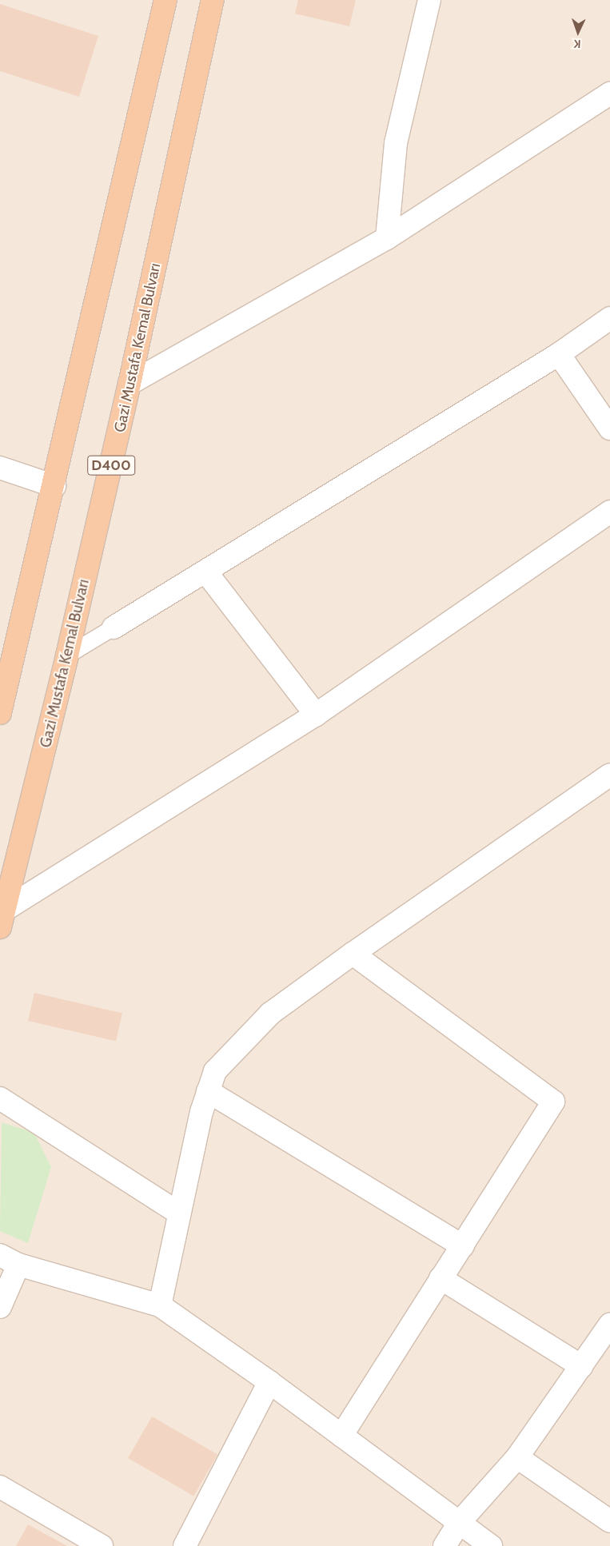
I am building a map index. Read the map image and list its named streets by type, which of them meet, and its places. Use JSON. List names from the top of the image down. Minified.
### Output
{"streets":{"highway":["Gazi Mustafa Kemal Bulvarı","D400"]},"north":"bottom"}
